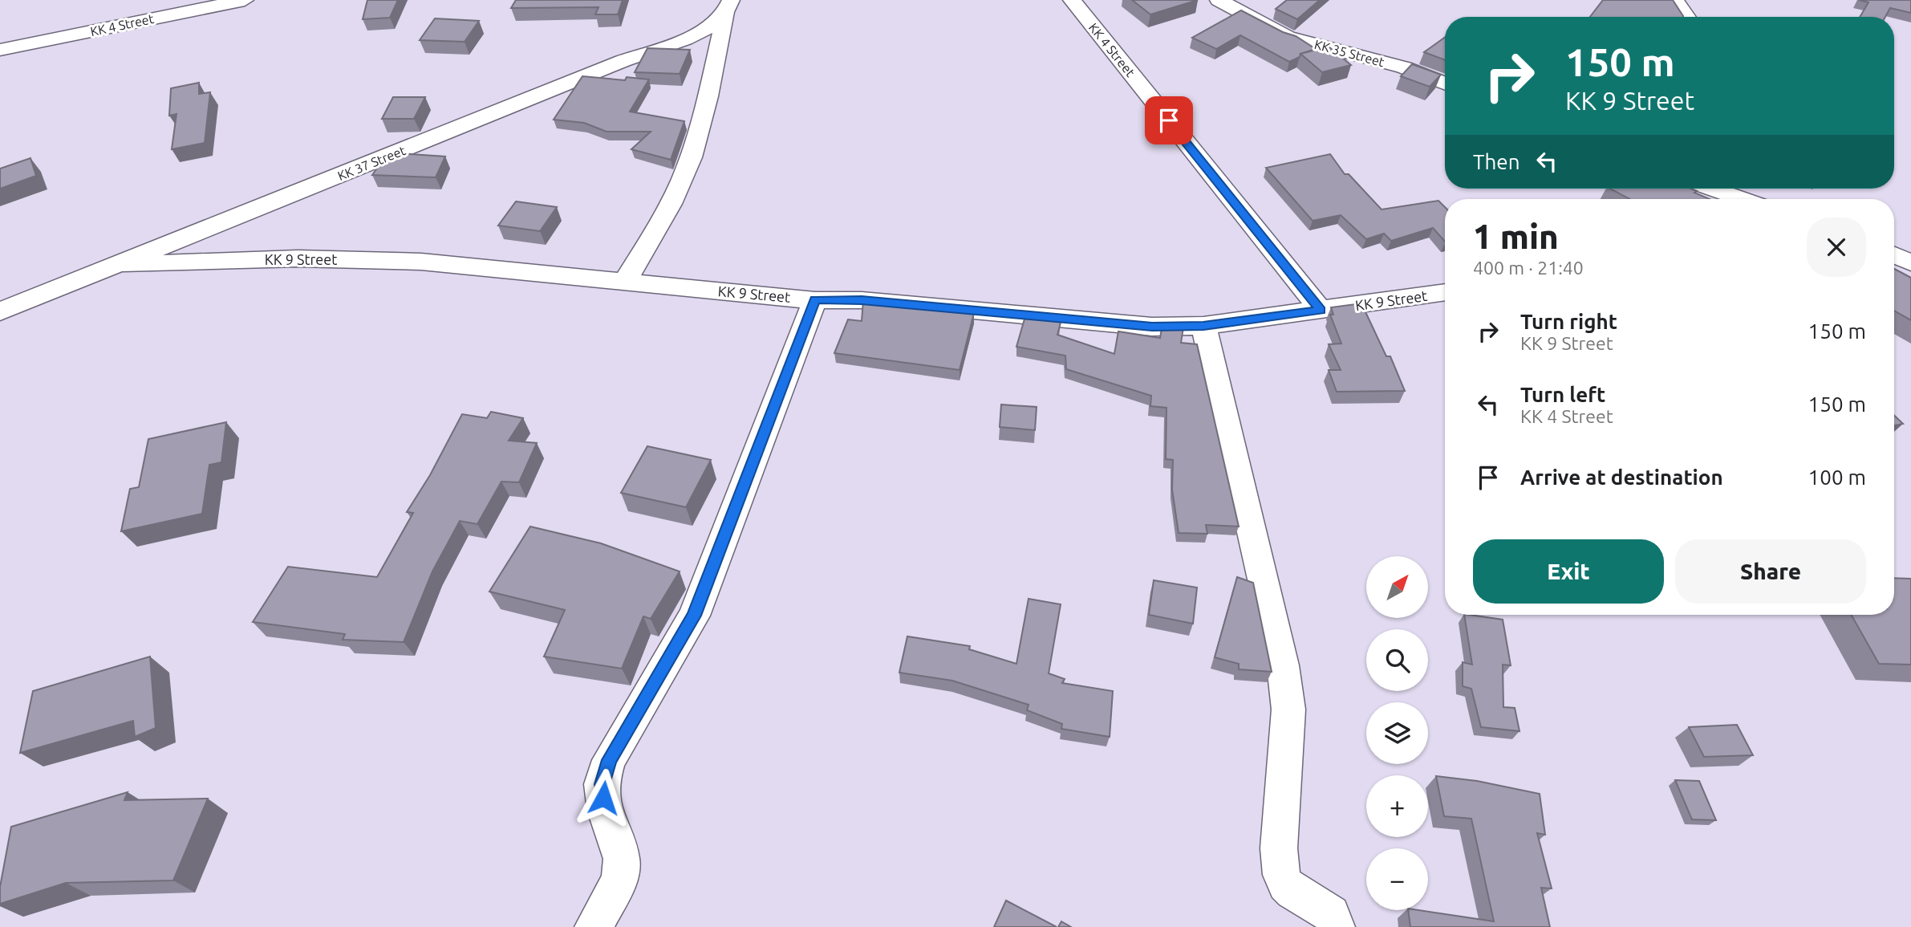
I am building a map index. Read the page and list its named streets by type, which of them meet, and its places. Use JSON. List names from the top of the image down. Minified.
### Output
{"streets":{"street":["KK 4 Street","KK 35 Street","KK 37 Street","KK 9 Street"]},"crossings":[["KK 4 Street","KK 9 Street"],["KK 37 Street","KK 9 Street"]],"north":"top right","page":{"turn":["150 m","KK 9 Street"],"then":"Then","heading":["1 min","400 m · 21:40"],"list":[{"name":"Turn right","note":"KK 9 Street","value":"150 m"},{"name":"Turn left","note":"KK 4 Street","value":"150 m"},{"name":"Arrive at destination","value":"100 m"}],"buttons":["Exit","Share"],"map_buttons":["+","−"]}}
